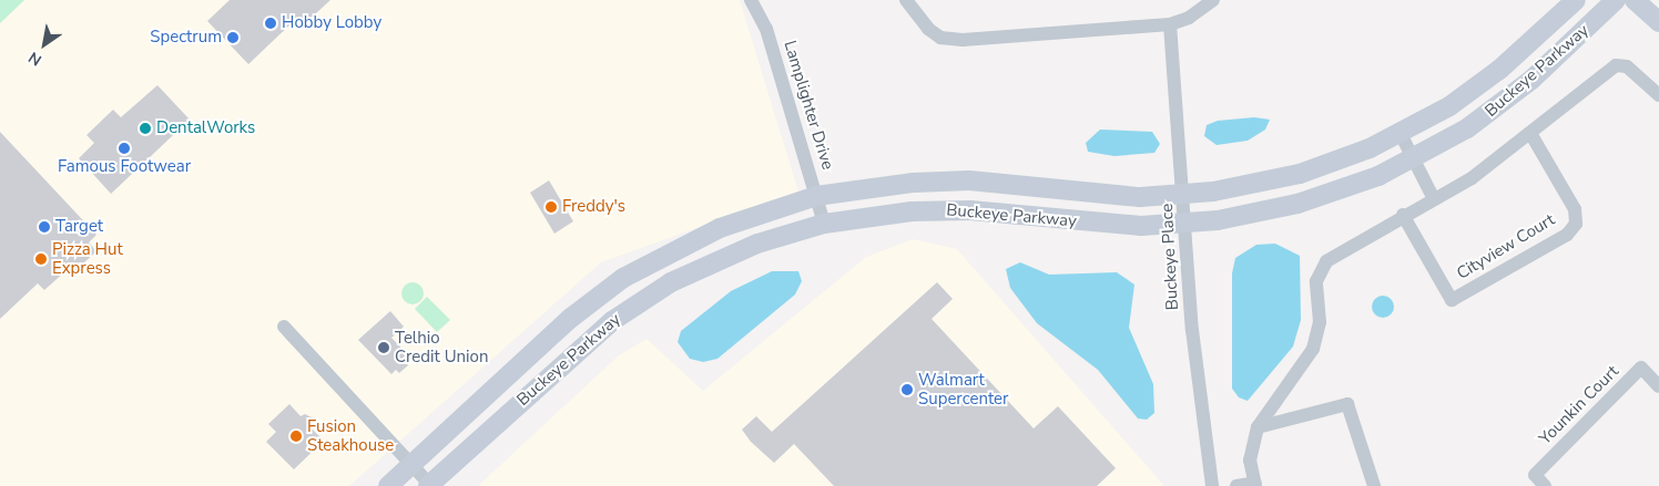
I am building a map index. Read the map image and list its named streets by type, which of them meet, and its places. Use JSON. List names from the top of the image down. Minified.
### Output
{"streets":{"street":["Buckeye Parkway","Lamplighter Drive","Cityview Court","Buckeye Place","Younkin Court"]},"crossings":[["Buckeye Parkway","Lamplighter Drive"],["Buckeye Parkway","Buckeye Place"]],"places":["Hobby Lobby","Spectrum","DentalWorks","Famous Footwear","Freddy's","Target","Pizza Hut Express","Telhio Credit Union","Walmart Supercenter","Fusion Steakhouse"],"north":"bottom left"}
